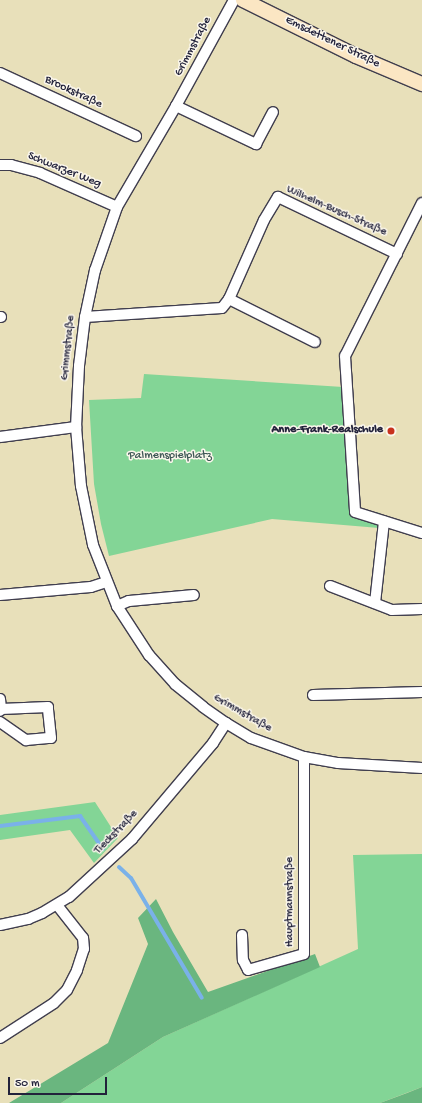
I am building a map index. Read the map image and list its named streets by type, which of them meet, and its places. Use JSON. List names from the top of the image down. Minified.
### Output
{"streets":{"street":["Emsdettener Straße","Grimmstraße","Brookstraße","Schwarzer Weg","Wilhelm-Busch-Straße","Tieckstraße","Hauptmannstraße"]},"crossings":[["Grimmstraße","Schwarzer Weg"],["Grimmstraße","Tieckstraße"],["Grimmstraße","Hauptmannstraße"]],"parks":["Palmenspielplatz"],"places":["Anne-Frank-Realschule"],"scale_bar":"50 m"}
